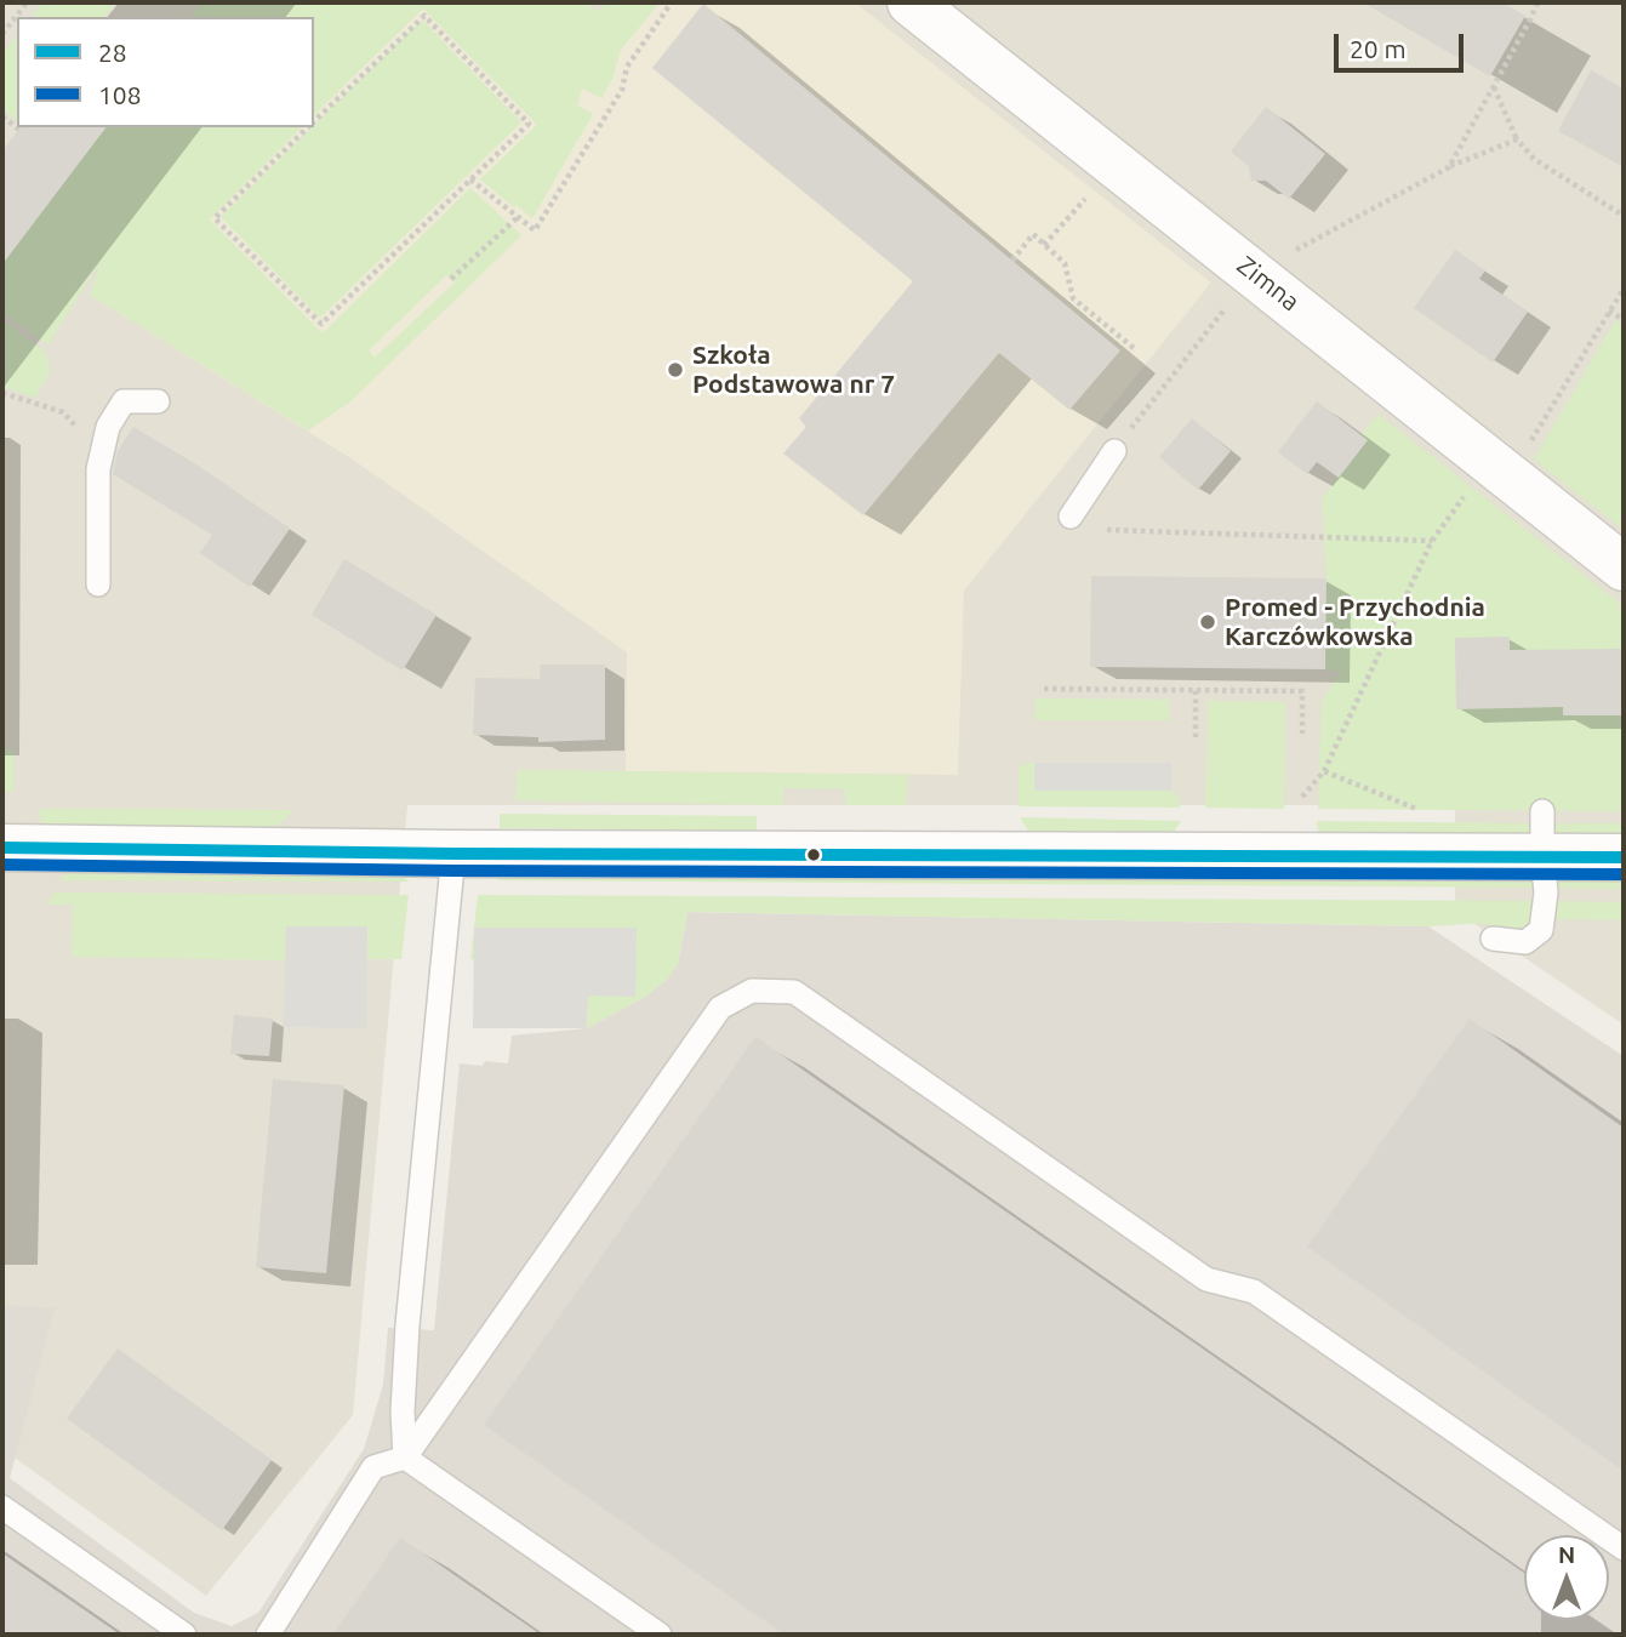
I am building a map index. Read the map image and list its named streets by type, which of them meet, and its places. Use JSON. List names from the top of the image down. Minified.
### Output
{"streets":{"street":["Zimna"]},"places":["Szkoła Podstawowa nr 7","Promed - Przychodnia Karczówkowska"],"lines":["transit line 28","transit line 108"],"legend":["28","108"],"scale_bar":"20 m","north":"top"}
